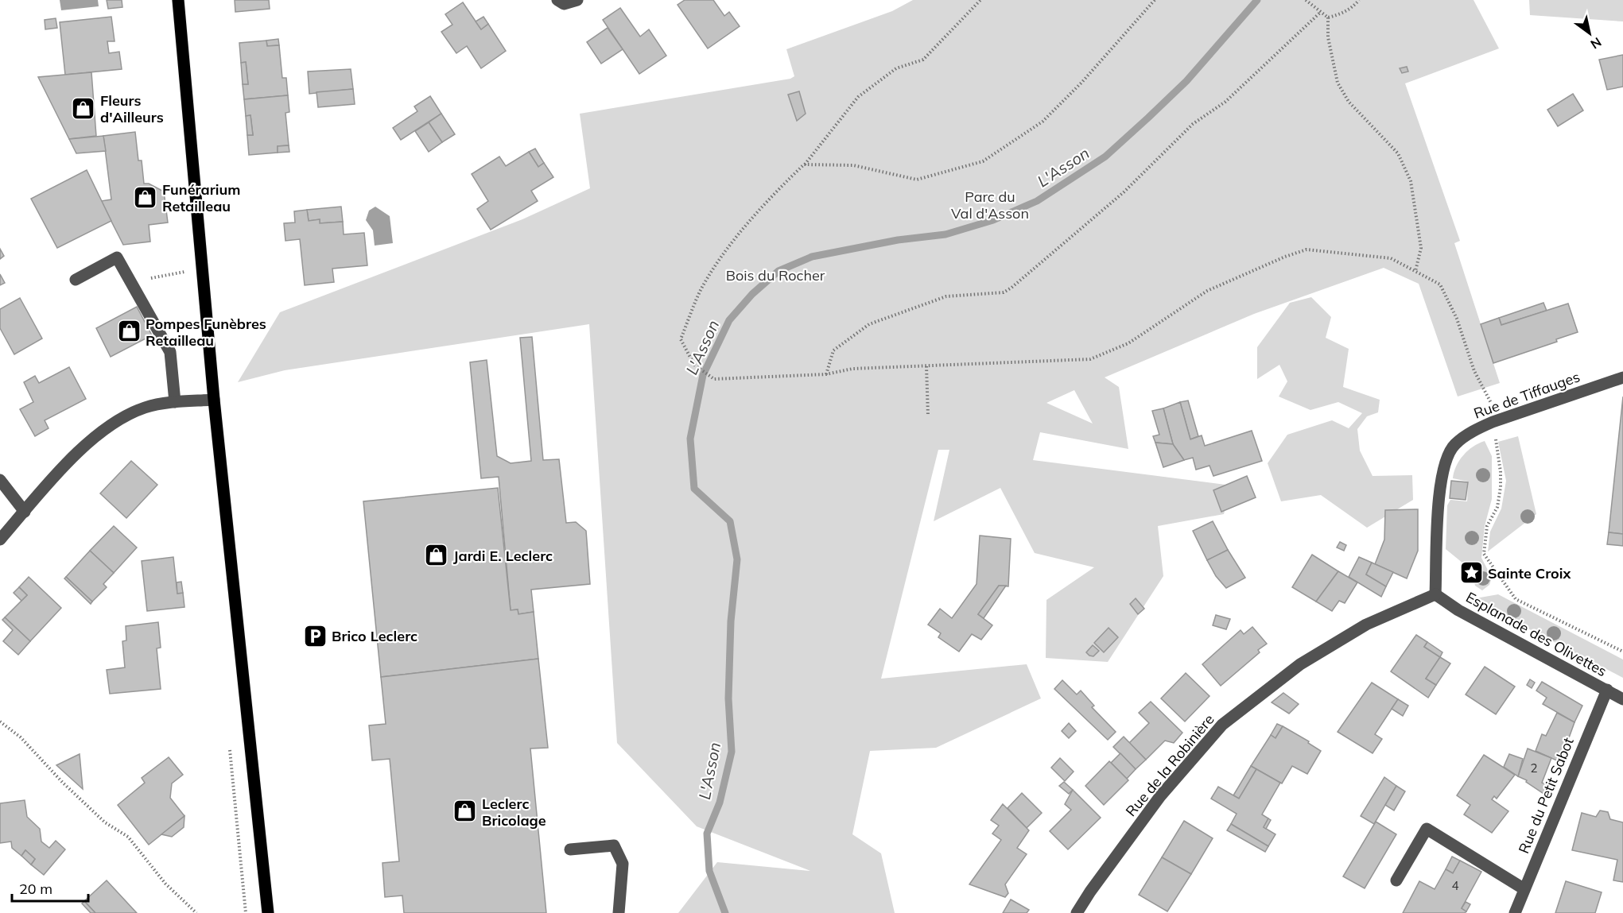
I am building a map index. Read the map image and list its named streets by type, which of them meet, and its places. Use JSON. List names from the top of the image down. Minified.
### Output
{"streets":{"street":["Rue de Tiffauges","Esplanade des Olivettes","Rue de la Robinière","Rue du Petit Sabot"]},"crossings":[["Rue de Tiffauges","Esplanade des Olivettes"],["Rue de Tiffauges","Rue de la Robinière"],["Esplanade des Olivettes","Rue de la Robinière"],["Esplanade des Olivettes","Rue du Petit Sabot"]],"water":["L'Asson"],"parks":["Parc du Val d'Asson","Bois du Rocher"],"places":{"shop":["Fleurs d'Ailleurs","Funérarium Retailleau","Pompes Funèbres Retailleau","Jardi E. Leclerc","Leclerc Bricolage"],"place":["Sainte Croix"],"parking":["Brico Leclerc"]},"house_numbers":["2","4"],"scale_bar":"20 m","north":"bottom right"}
